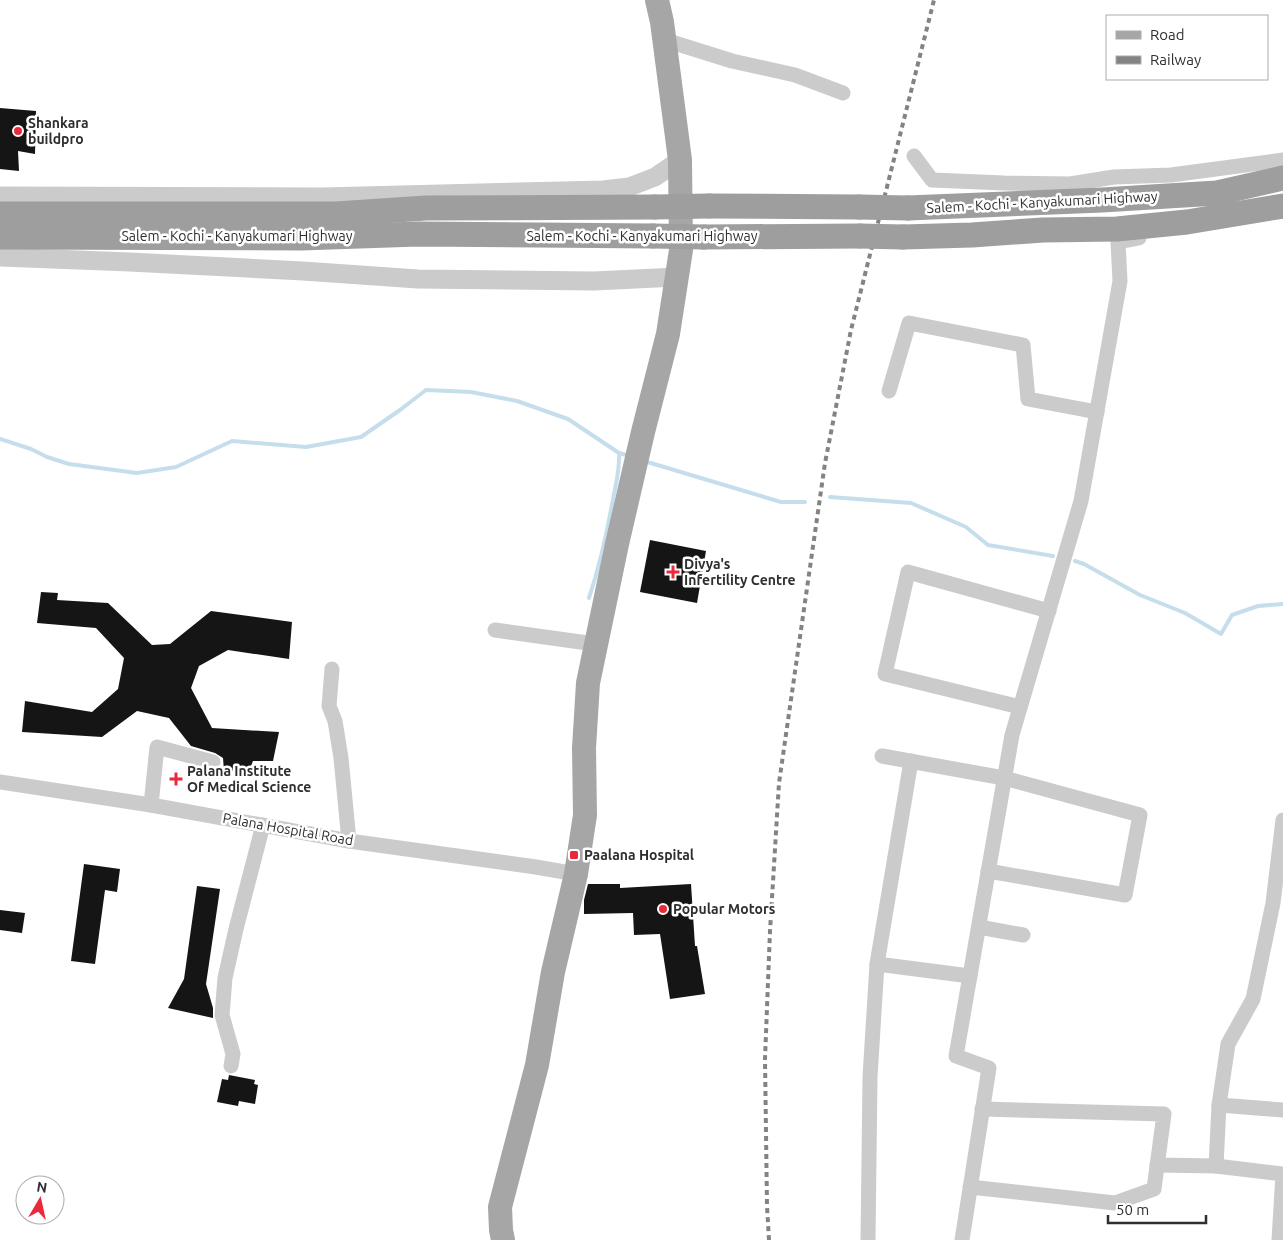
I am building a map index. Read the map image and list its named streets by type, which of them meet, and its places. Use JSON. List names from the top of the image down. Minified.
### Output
{"streets":{"highway":["Salem - Kochi - Kanyakumari Highway"],"street":["Palana Hospital Road"]},"places":{"other":["Shankara buildpro","Popular Motors"],"health":["Divya's Infertility Centre","Palana Institute Of Medical Science"],"transit":["Paalana Hospital"]},"legend":["Road","Railway"],"scale_bar":"50 m","north":"top"}
